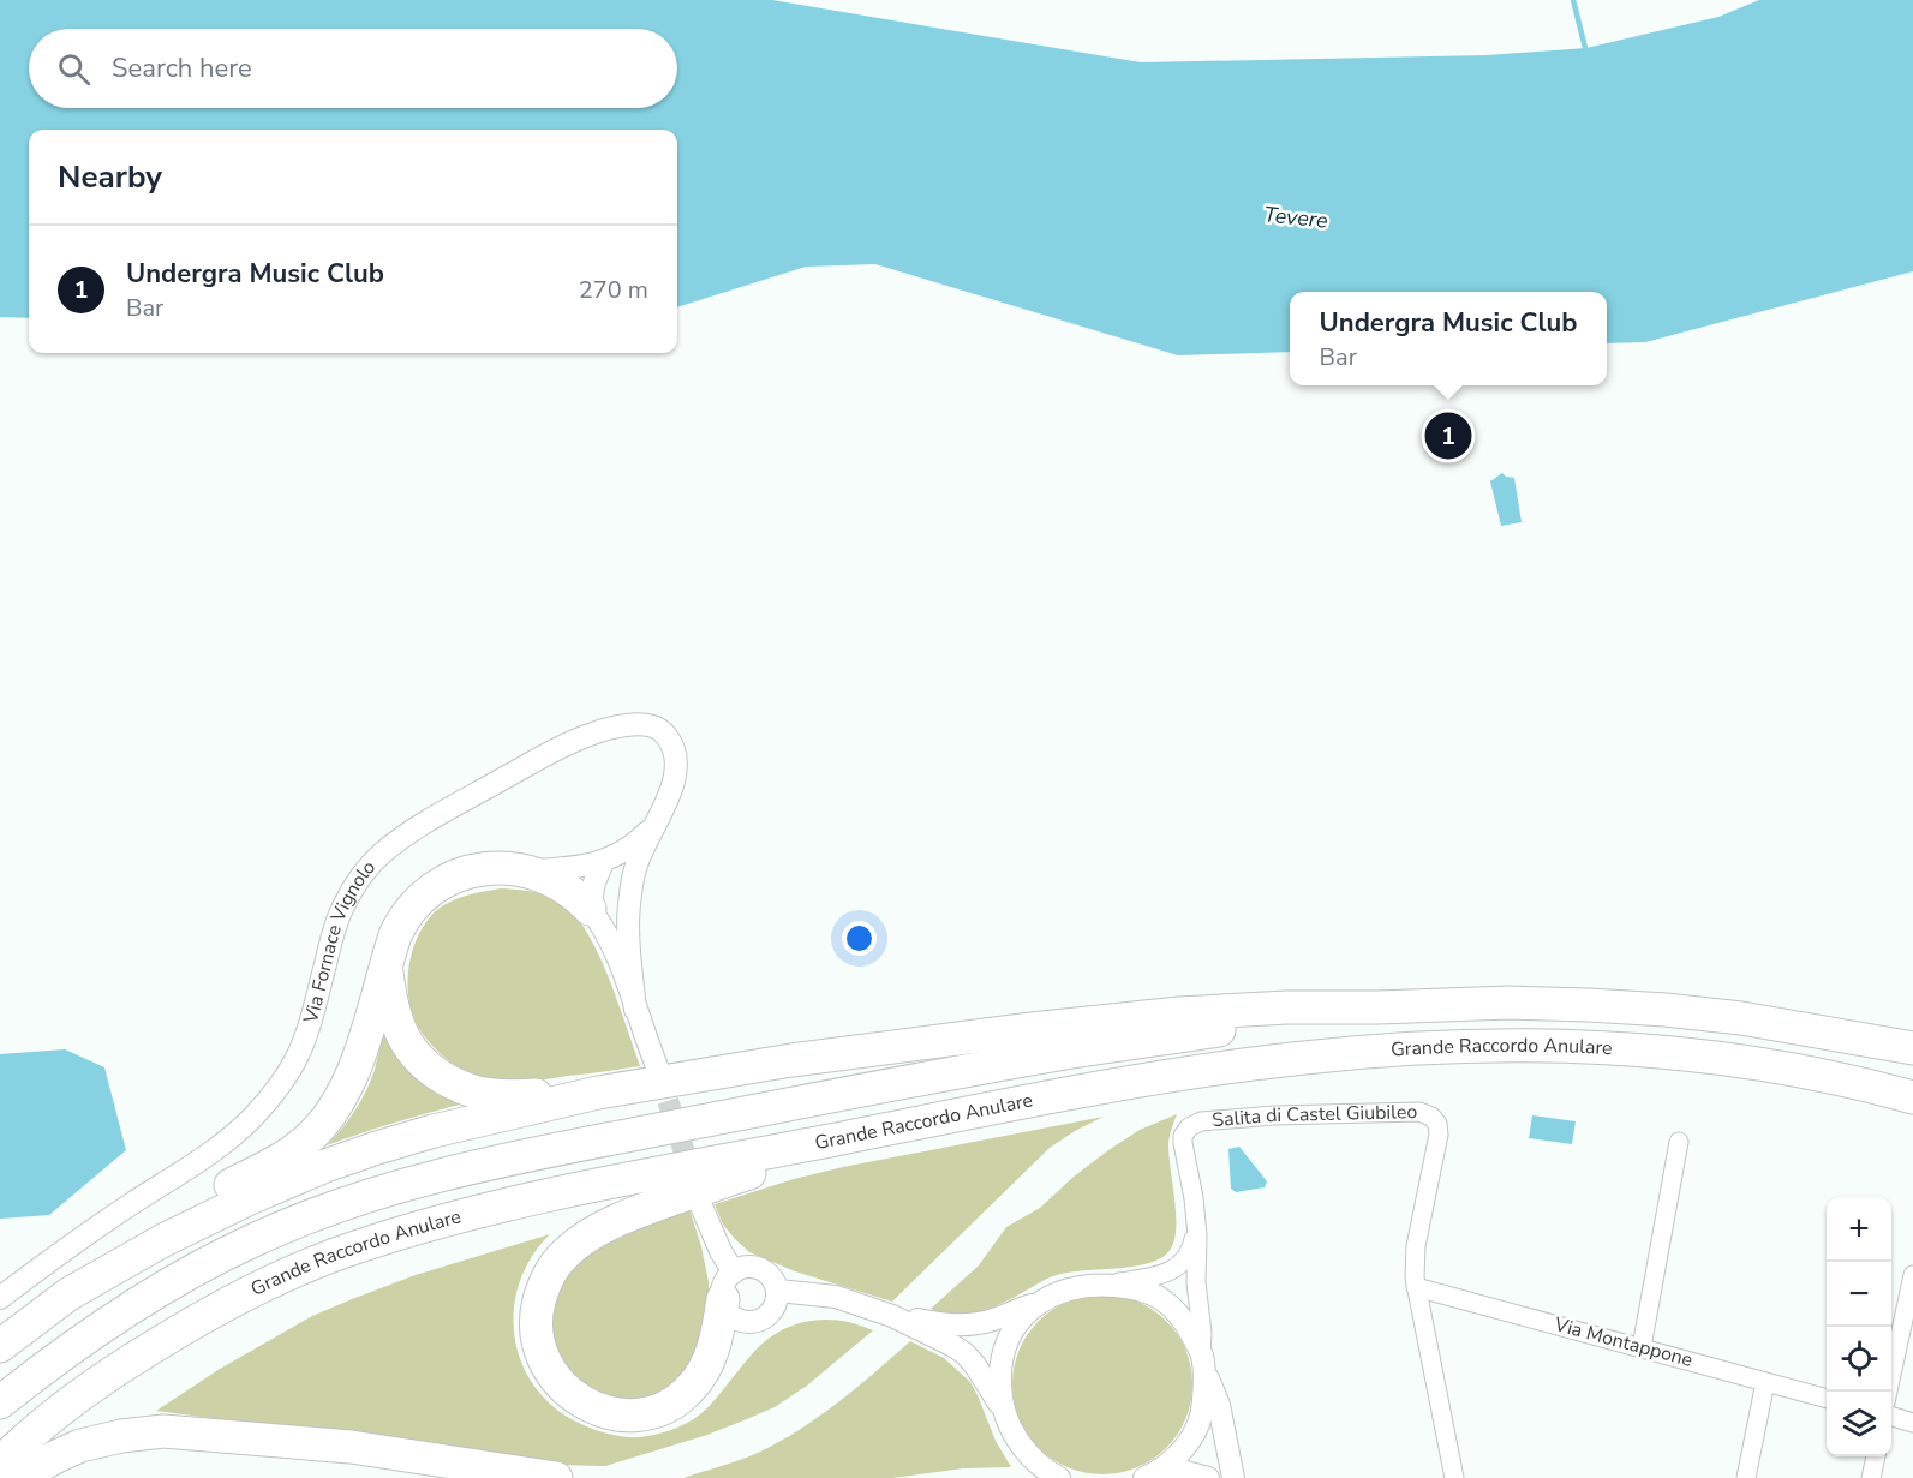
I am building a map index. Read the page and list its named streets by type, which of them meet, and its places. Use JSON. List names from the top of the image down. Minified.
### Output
{"streets":{"highway":["Grande Raccordo Anulare"],"street":["Via Fornace Vignolo","Salita di Castel Giubileo","Via Montappone"]},"crossings":[["Salita di Castel Giubileo","Via Montappone"]],"water":["Tevere"],"page":{"search":"Search here","heading":"Nearby","list":[{"mark":"1","name":"Undergra Music Club","note":"Bar","value":"270 m"}],"popup":["Undergra Music Club","Bar"],"pins":"1","map_buttons":["+","−"]}}
